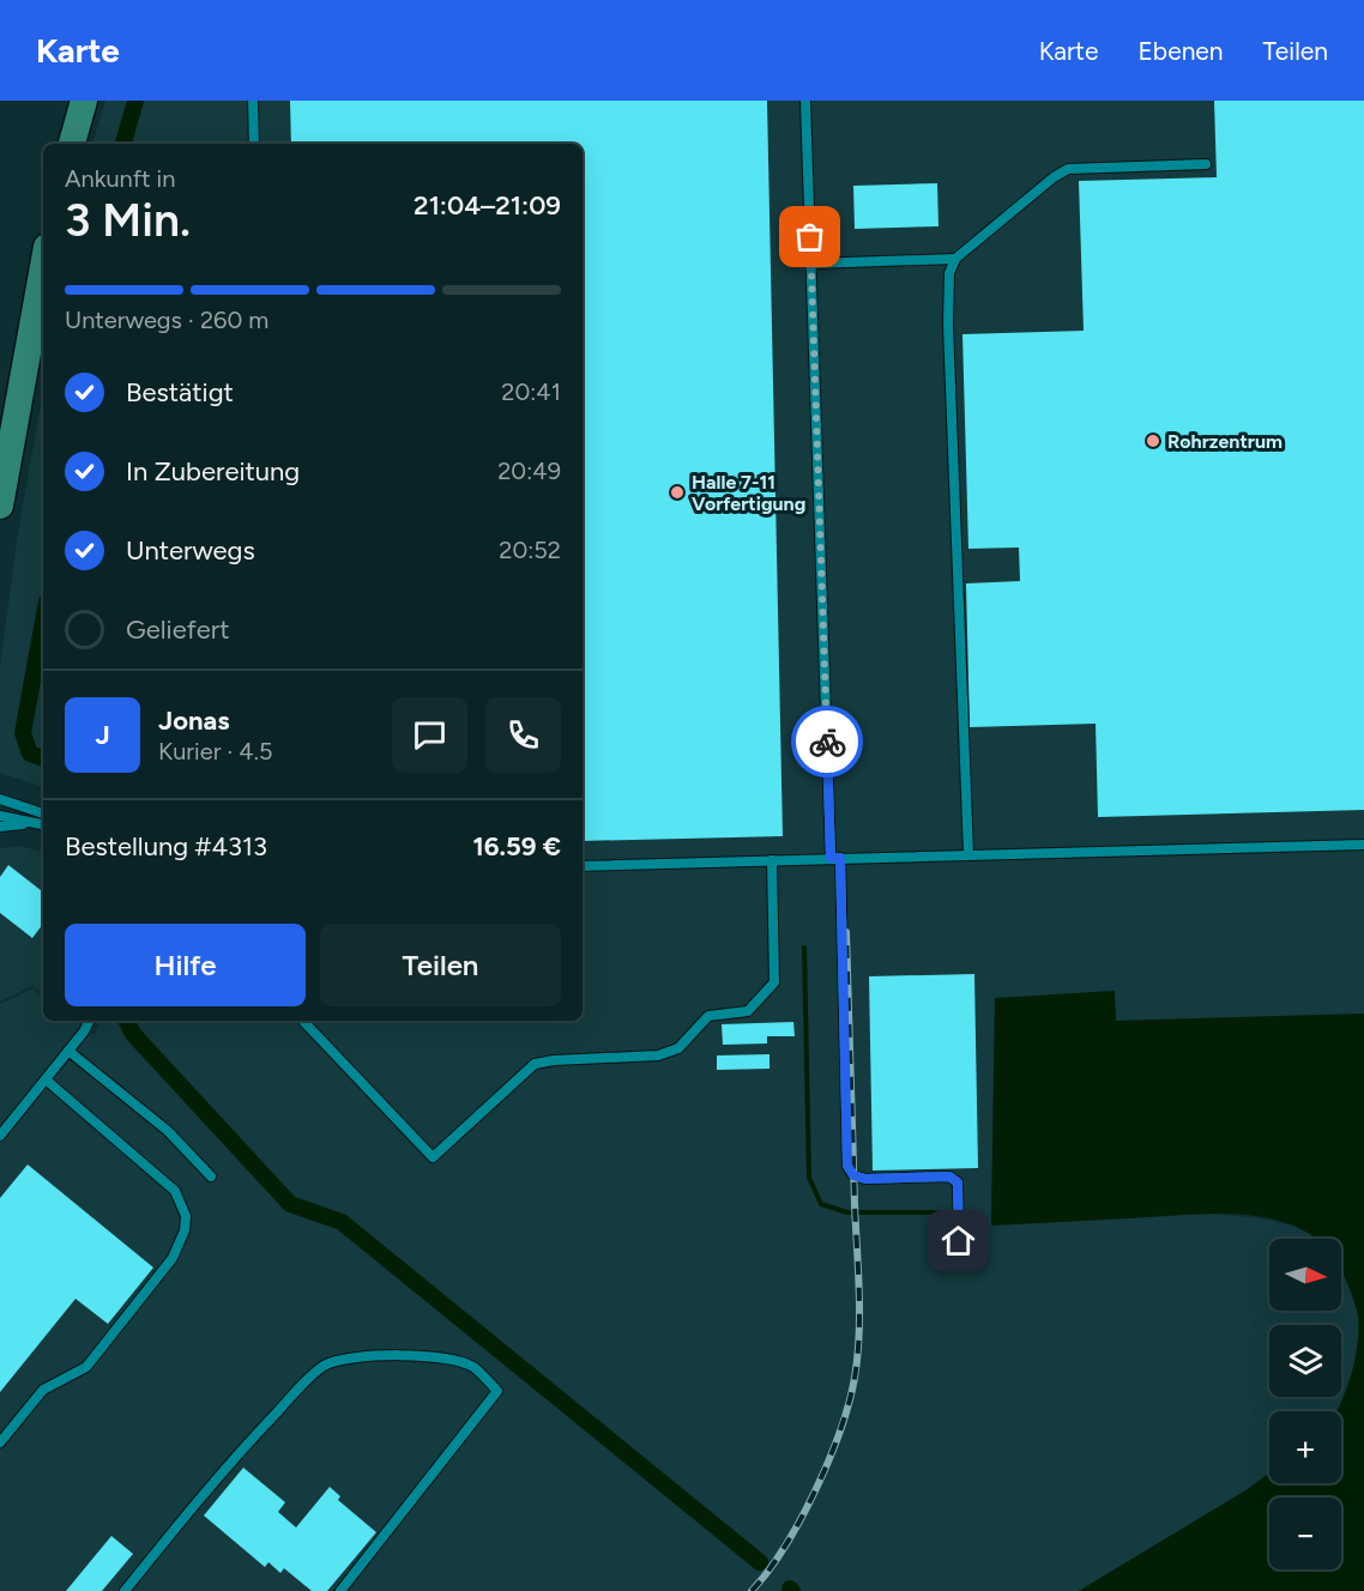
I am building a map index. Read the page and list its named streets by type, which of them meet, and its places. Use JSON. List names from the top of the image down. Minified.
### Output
{"places":["Rohrzentrum","Halle 7-11 Vorfertigung"],"north":"right","page":{"header":"Karte","nav":["Karte","Ebenen","Teilen"],"heading":["3 Min.","Ankunft in","21:04–21:09"],"panel":["Jonas","Kurier · 4.5","Bestellung #4313","16.59 €"],"bar":"Unterwegs · 260 m","list":[["Bestätigt","20:41"],["In Zubereitung","20:49"],["Unterwegs","20:52"],"Geliefert"],"round":"J","buttons":["Hilfe","Teilen"],"map_buttons":["+","−"]}}
